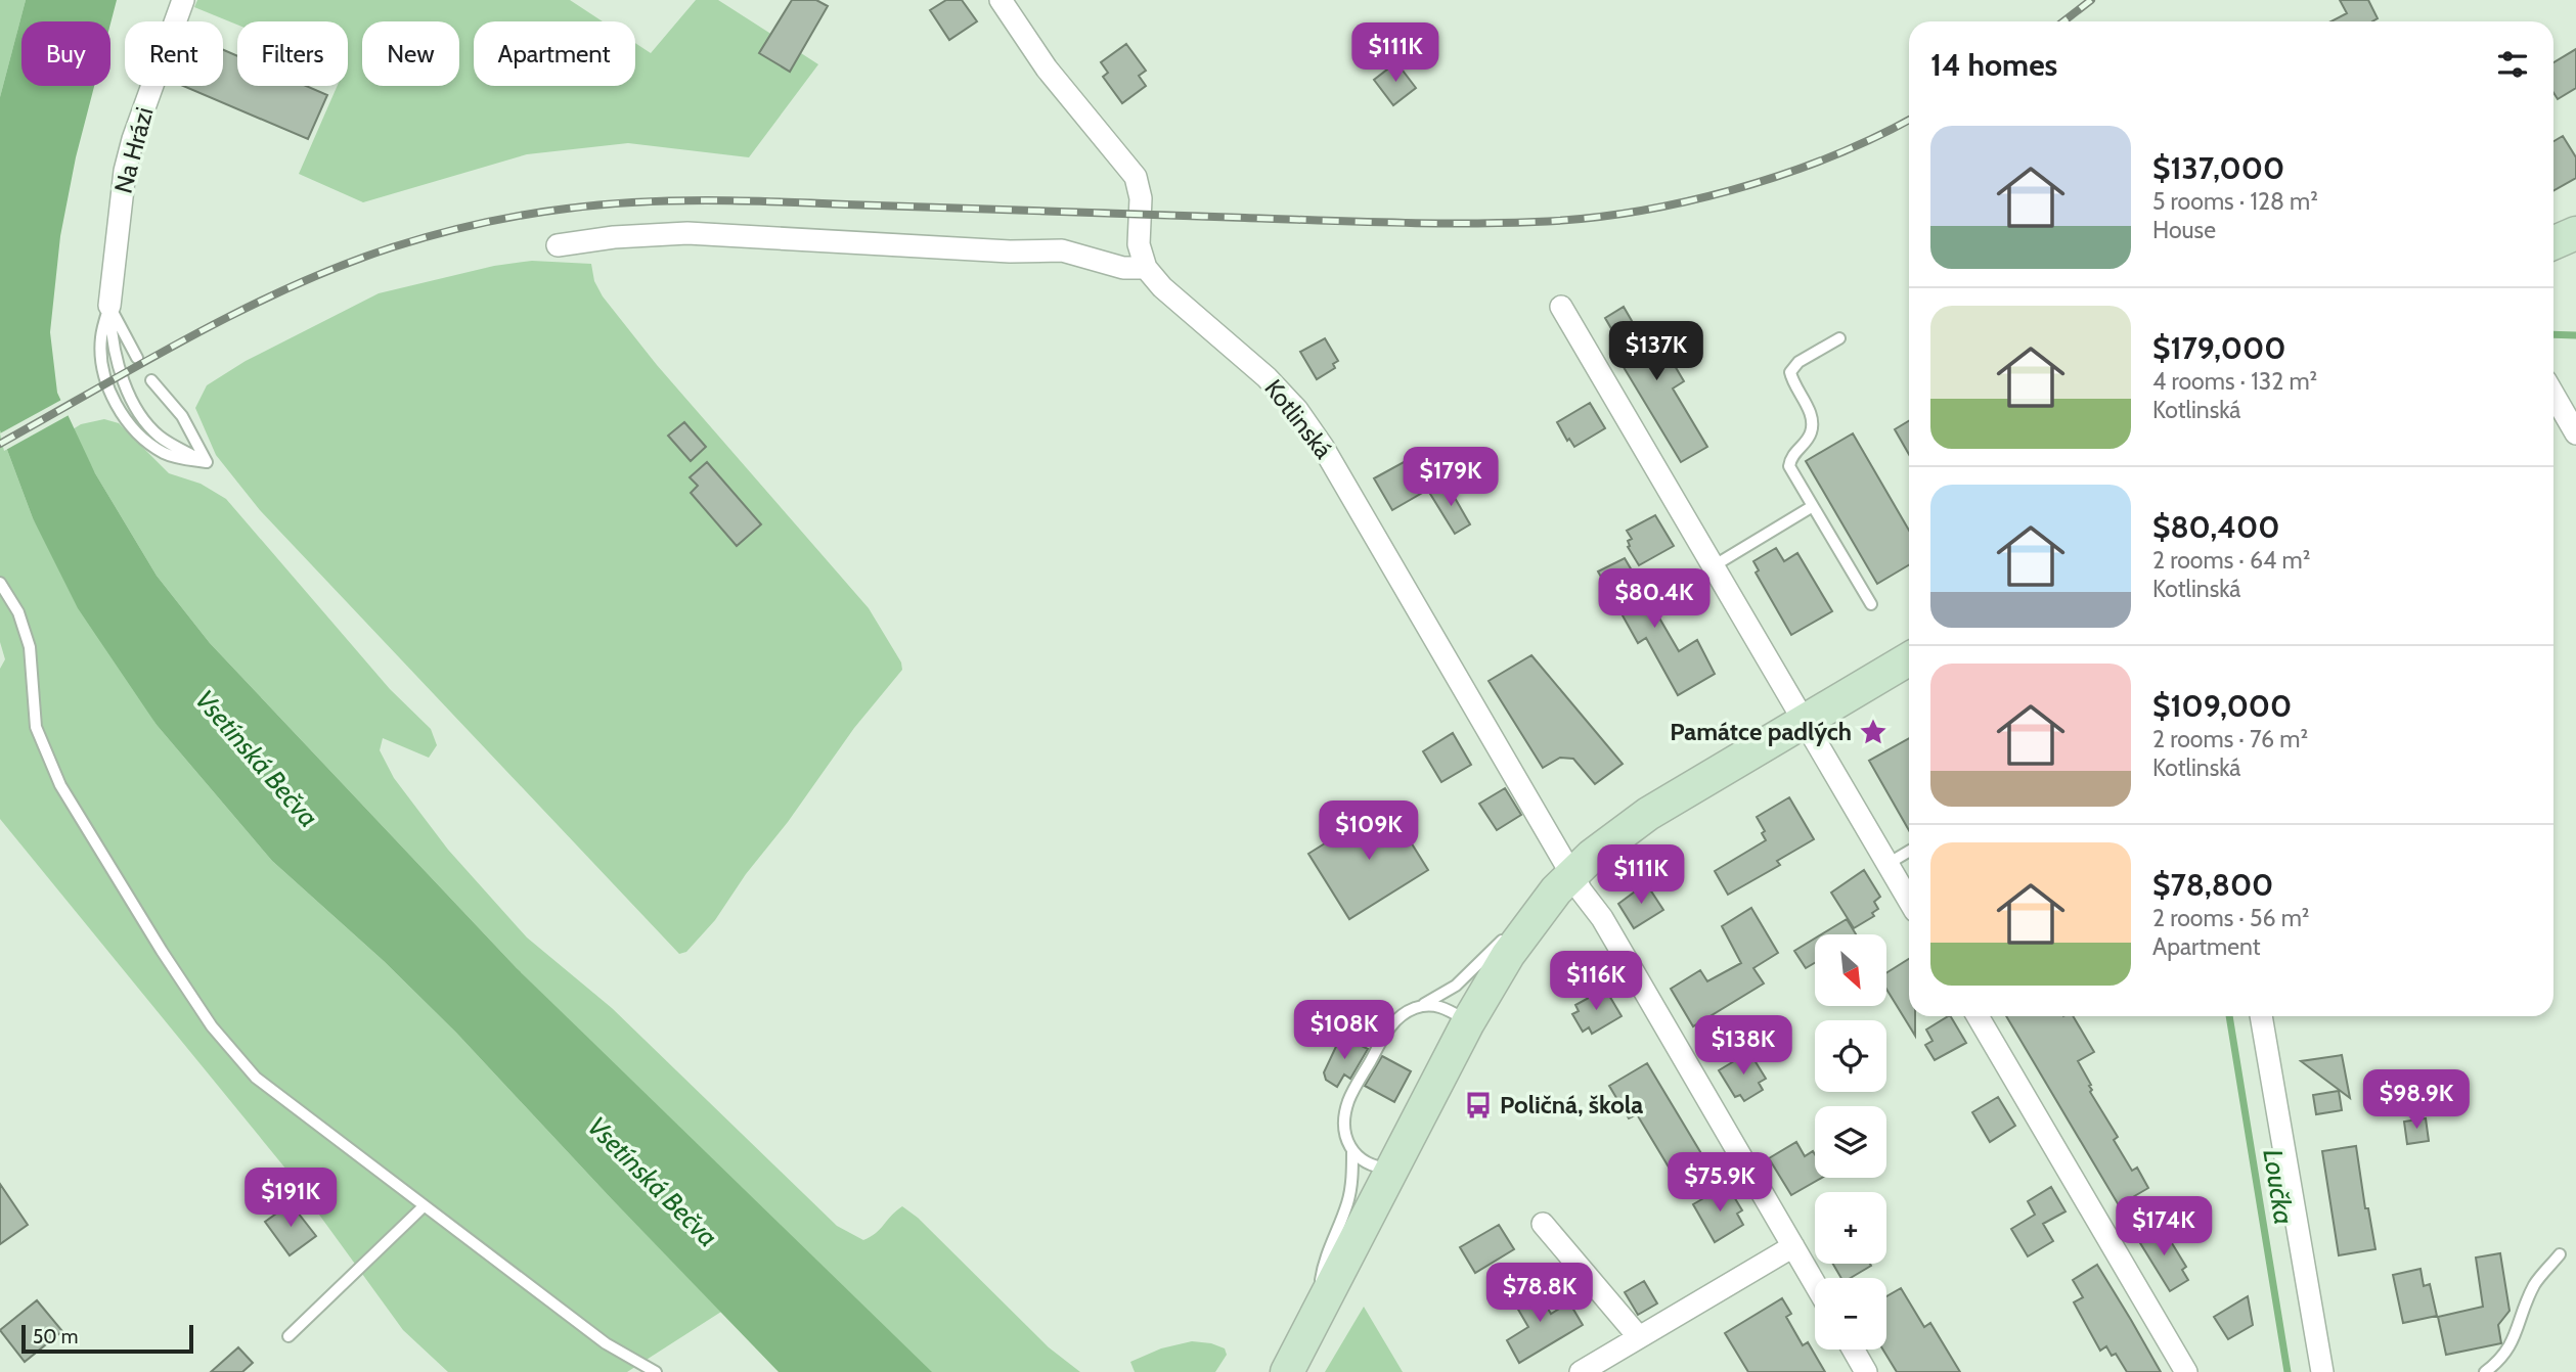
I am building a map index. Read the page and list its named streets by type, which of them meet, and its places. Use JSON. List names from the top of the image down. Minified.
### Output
{"streets":{"street":["Na Hrázi","Kotlinská"]},"water":["Vsetínská Bečva","Loučka"],"places":{"place":["Památce padlých"],"bus stop":["Poličná, škola"]},"scale_bar":"50 m","north":"bottom right","page":{"chip":["Buy","Rent","Filters","New","Apartment"],"heading":"14 homes","price":["$111K","$137K","$179K","$80.4K","$109K","$111K","$116K","$108K","$138K","$98.9K","$75.9K","$191K","$174K","$78.8K"],"list":[{"name":"$137,000","note":"5 rooms · 128 m² · House"},{"name":"$179,000","note":"4 rooms · 132 m² · Kotlinská"},{"name":"$80,400","note":"2 rooms · 64 m² · Kotlinská"},{"name":"$109,000","note":"2 rooms · 76 m² · Kotlinská"},{"name":"$78,800","note":"2 rooms · 56 m² · Apartment"}],"map_buttons":["+","−"],"scale":"50 m"}}
